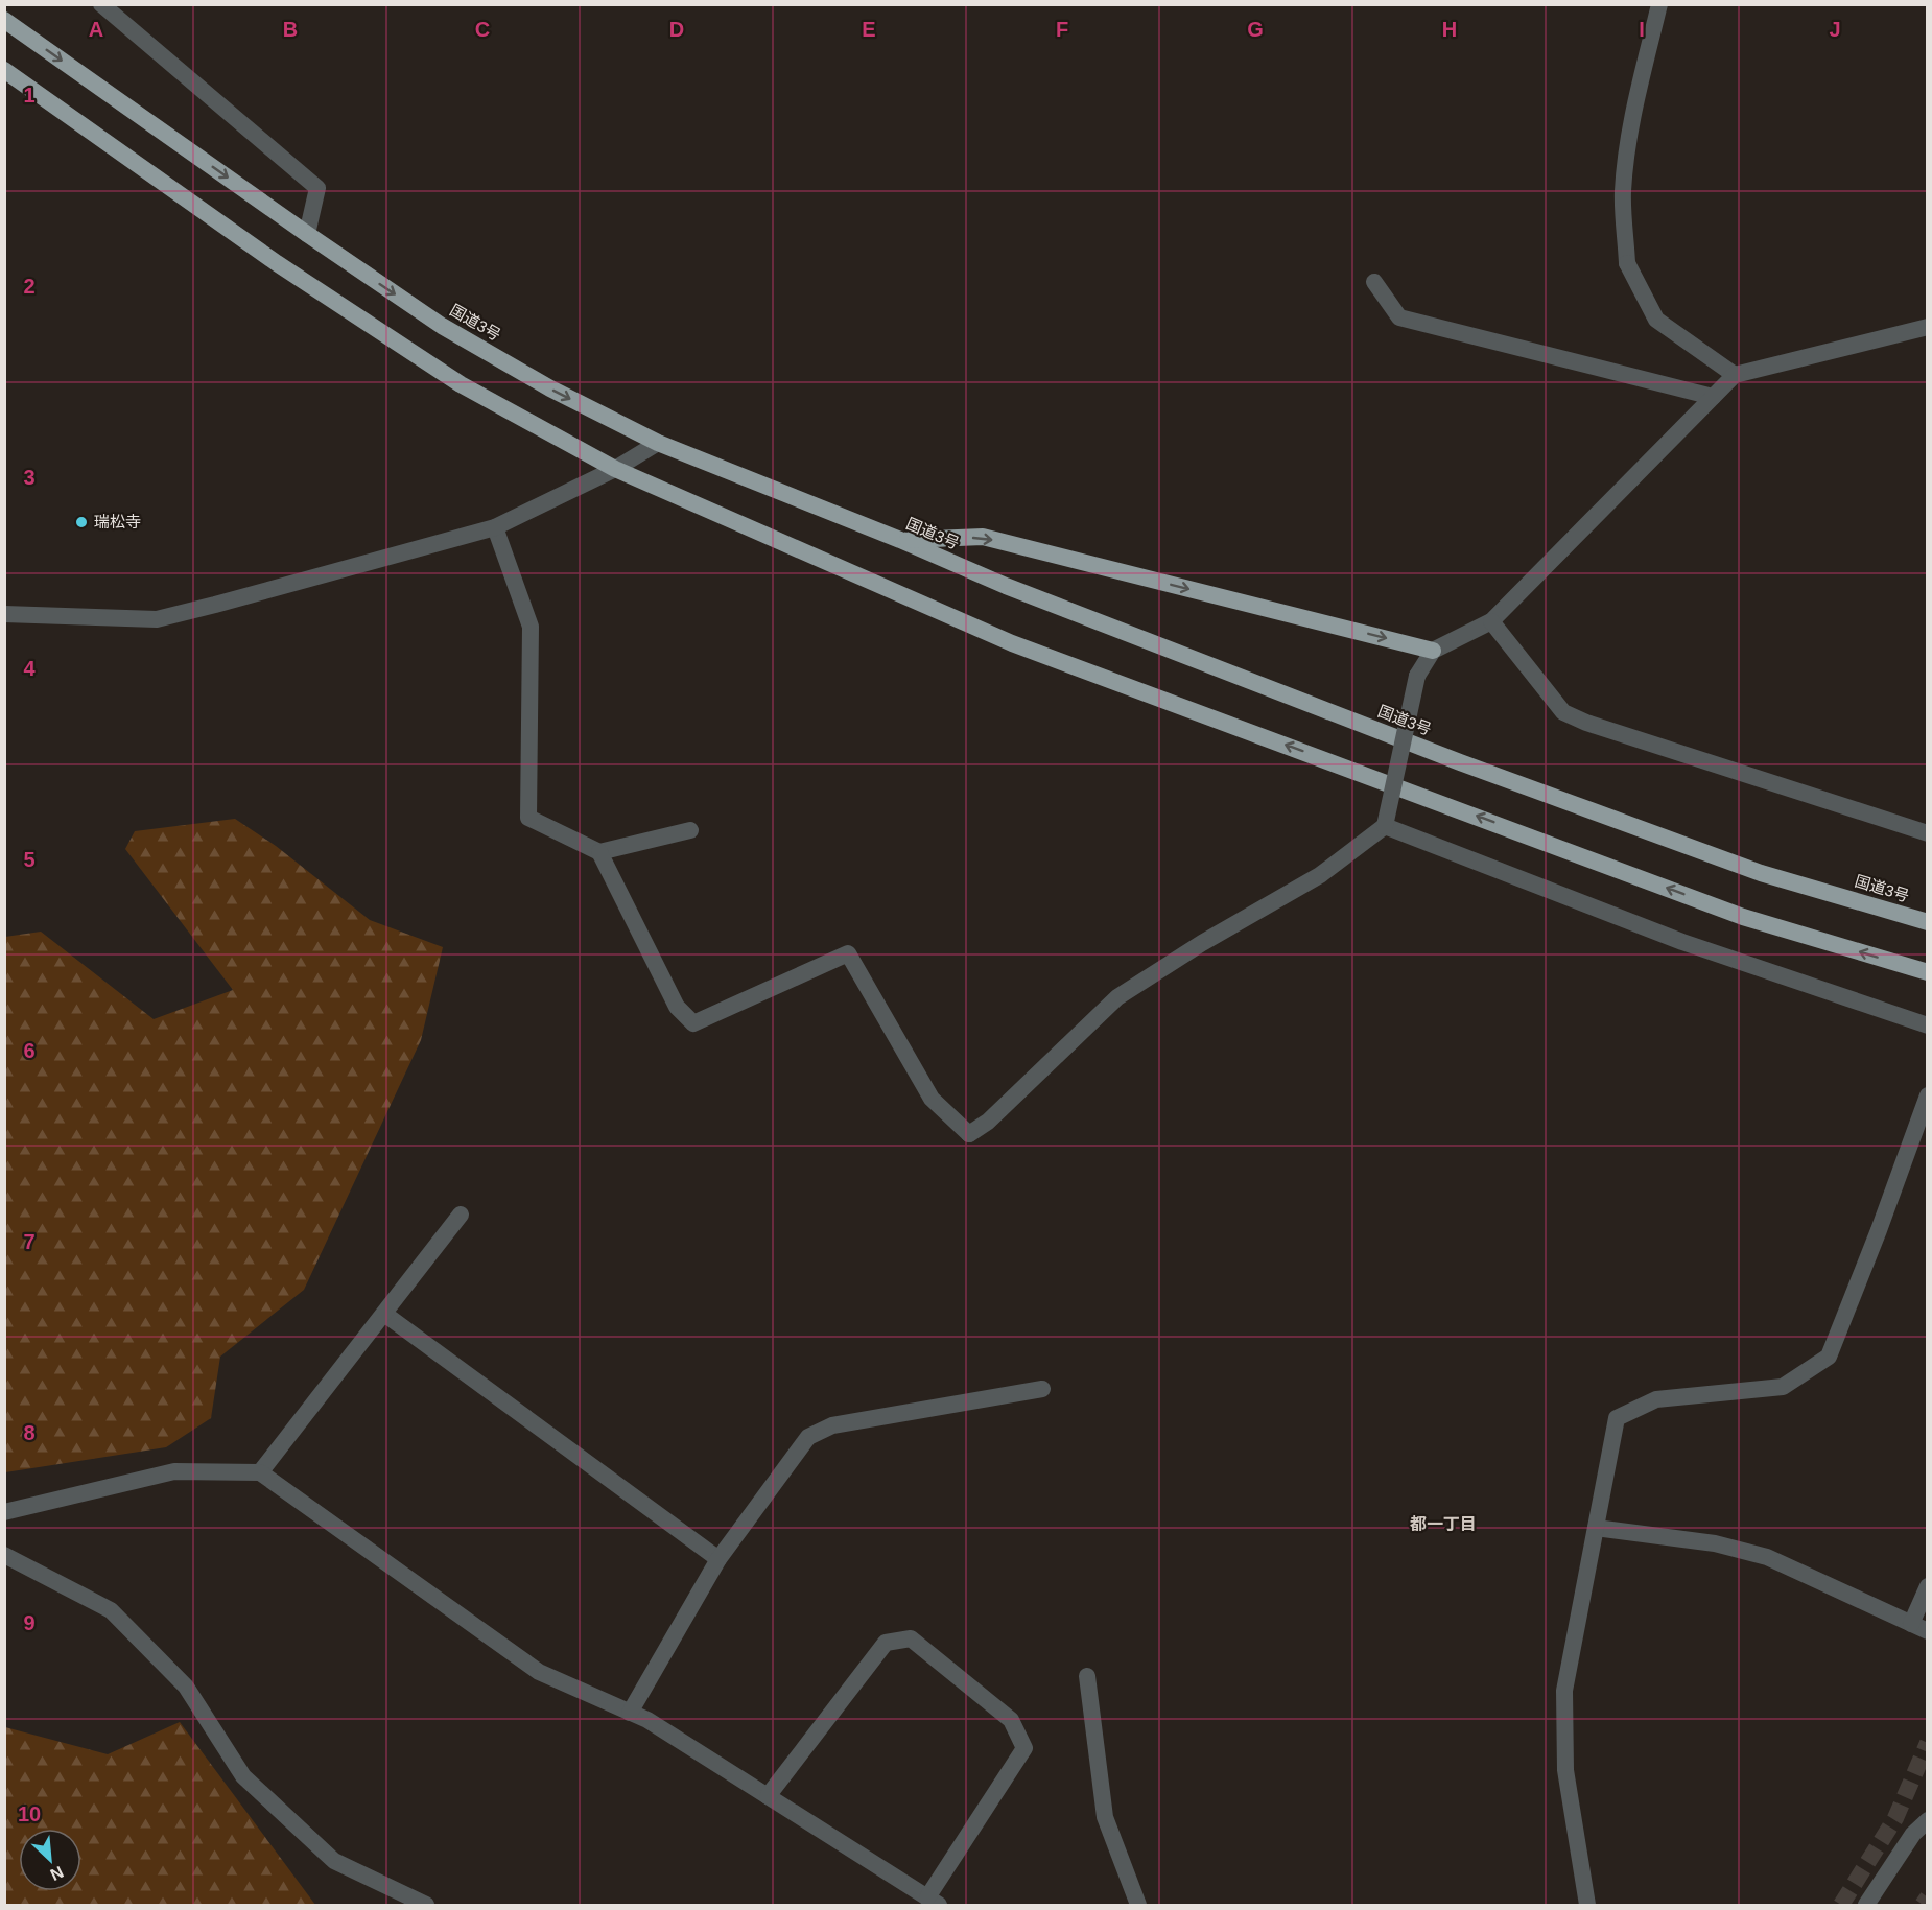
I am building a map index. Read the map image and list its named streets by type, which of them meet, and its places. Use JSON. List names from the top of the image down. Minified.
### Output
{"streets":{"highway":["国道3号"]},"districts":["都一丁目"],"places":["瑞松寺"],"north":"bottom right","grid":{"columns":["A","B","C","D","E","F","G","H","I","J"],"rows":["1","2","3","4","5","6","7","8","9","10"]}}
